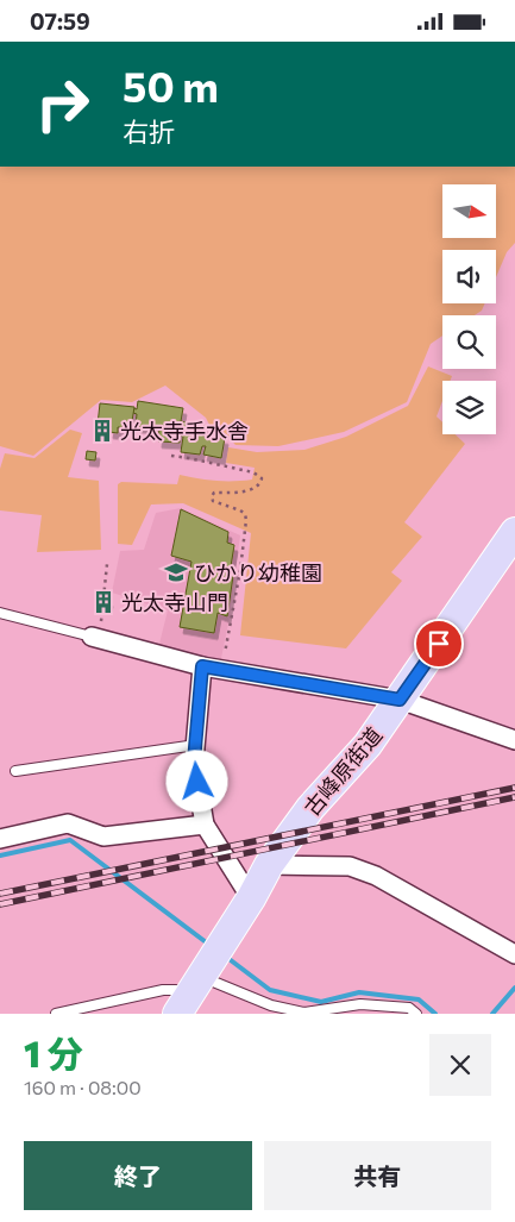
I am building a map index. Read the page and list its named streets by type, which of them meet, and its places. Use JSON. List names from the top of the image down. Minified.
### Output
{"streets":{"main road":["古峰原街道"]},"places":{"building":["光太寺手水舎","光太寺山門"],"school or university":["ひかり幼稚園"]},"north":"right","page":{"status":"07:59","turn":["50 m","右折"],"heading":["1 分","160 m · 08:00"],"buttons":["終了","共有"]}}
